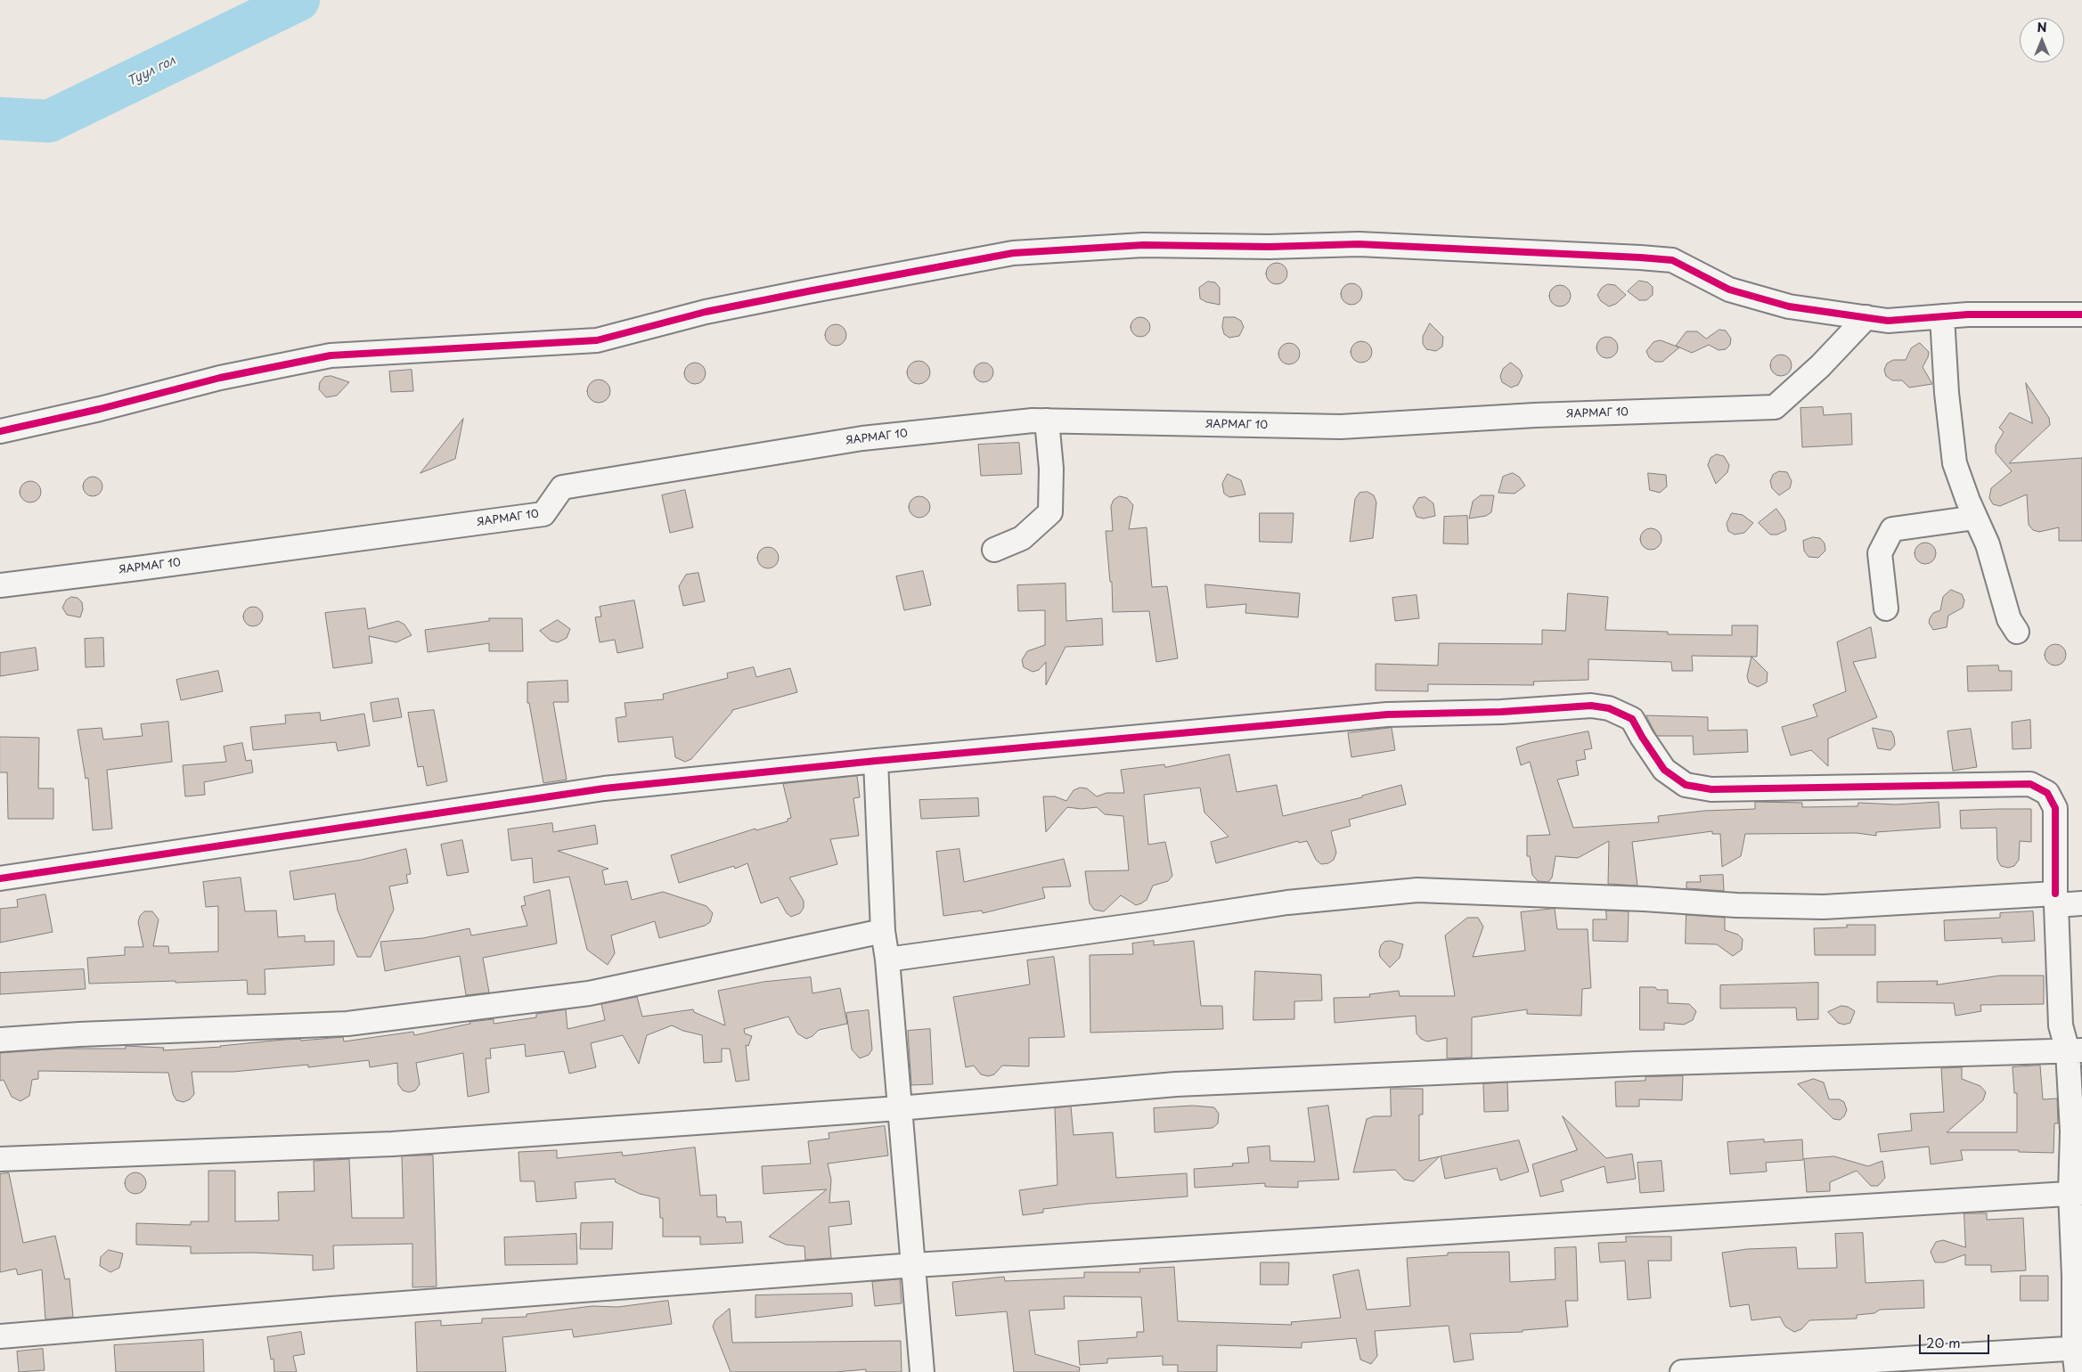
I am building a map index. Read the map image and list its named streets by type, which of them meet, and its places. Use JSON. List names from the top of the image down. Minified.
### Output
{"streets":{"street":["ЯАРМАГ 10"]},"water":["Туул гол"],"scale_bar":"20 m","north":"top"}
